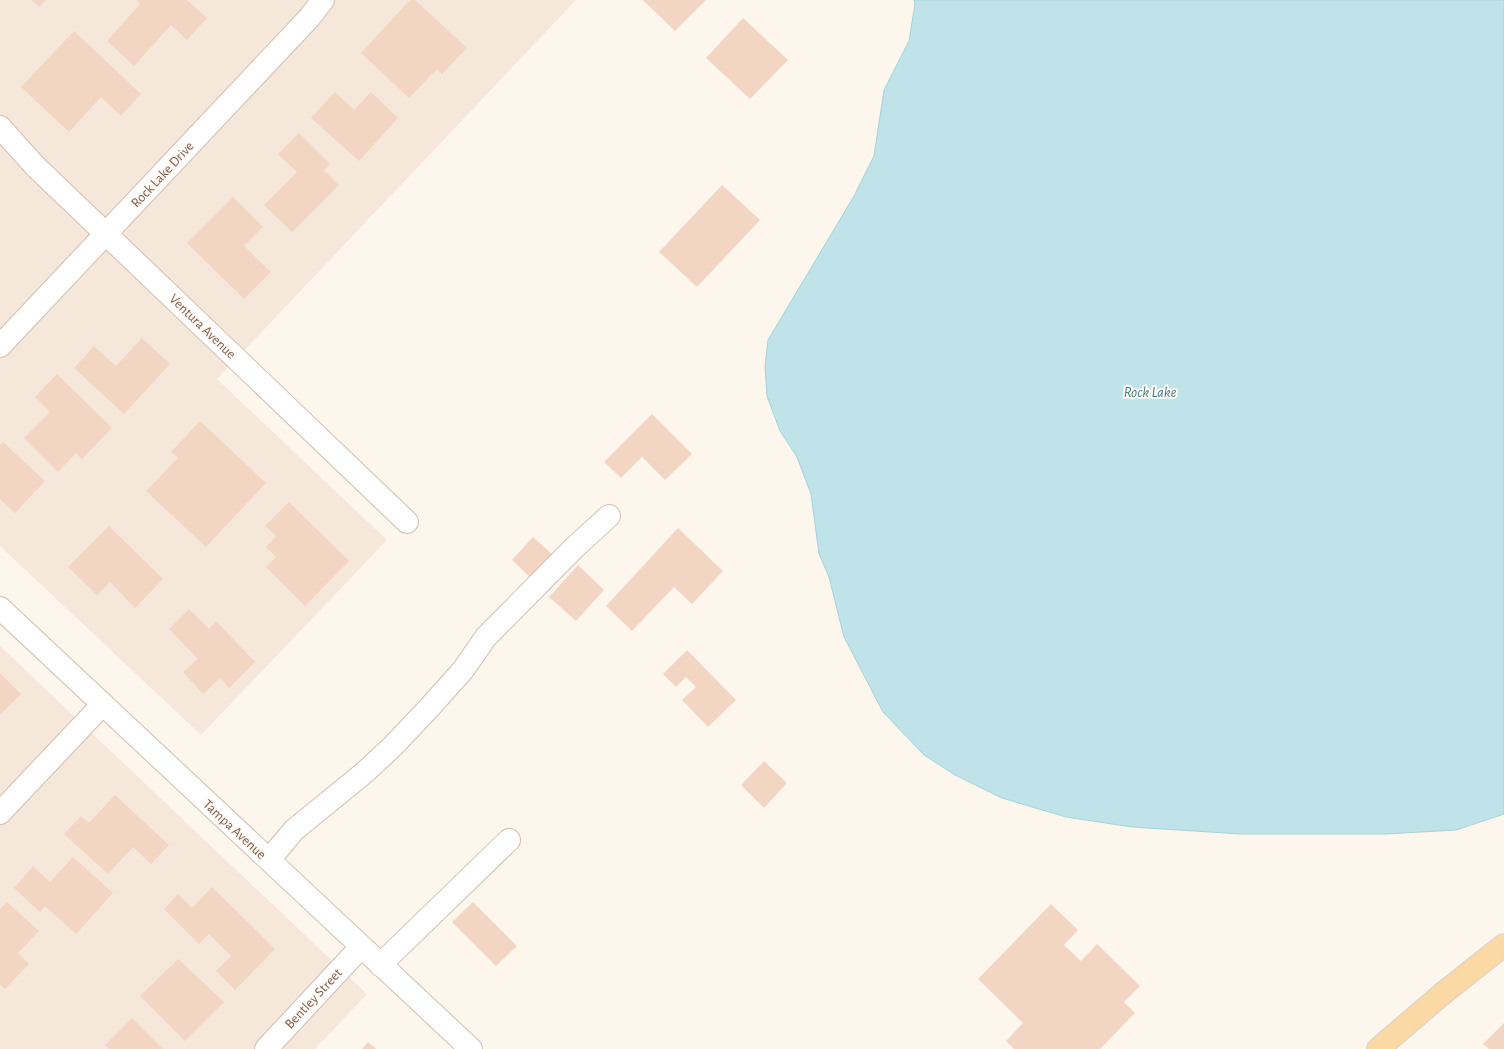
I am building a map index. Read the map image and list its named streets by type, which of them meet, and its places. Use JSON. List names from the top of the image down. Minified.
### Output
{"streets":{"street":["Rock Lake Drive","Ventura Avenue","Tampa Avenue","Bentley Street"]},"crossings":[["Rock Lake Drive","Ventura Avenue"],["Tampa Avenue","Bentley Street"]],"water":["Rock Lake"]}
